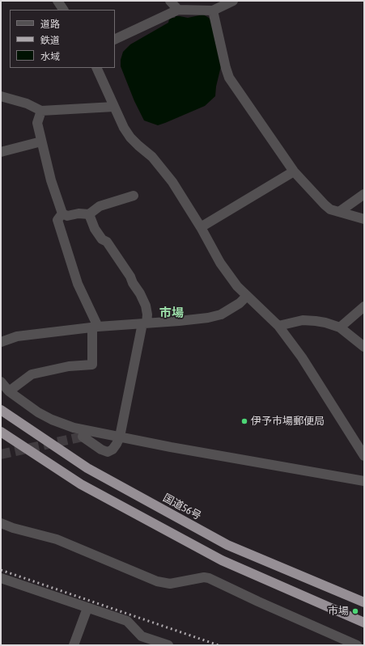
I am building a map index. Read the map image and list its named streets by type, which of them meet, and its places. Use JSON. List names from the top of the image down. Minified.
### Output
{"streets":{"highway":["国道56号"]},"districts":["市場"],"places":["伊予市場郵便局","市場"],"legend":["道路","鉄道","水域"]}
